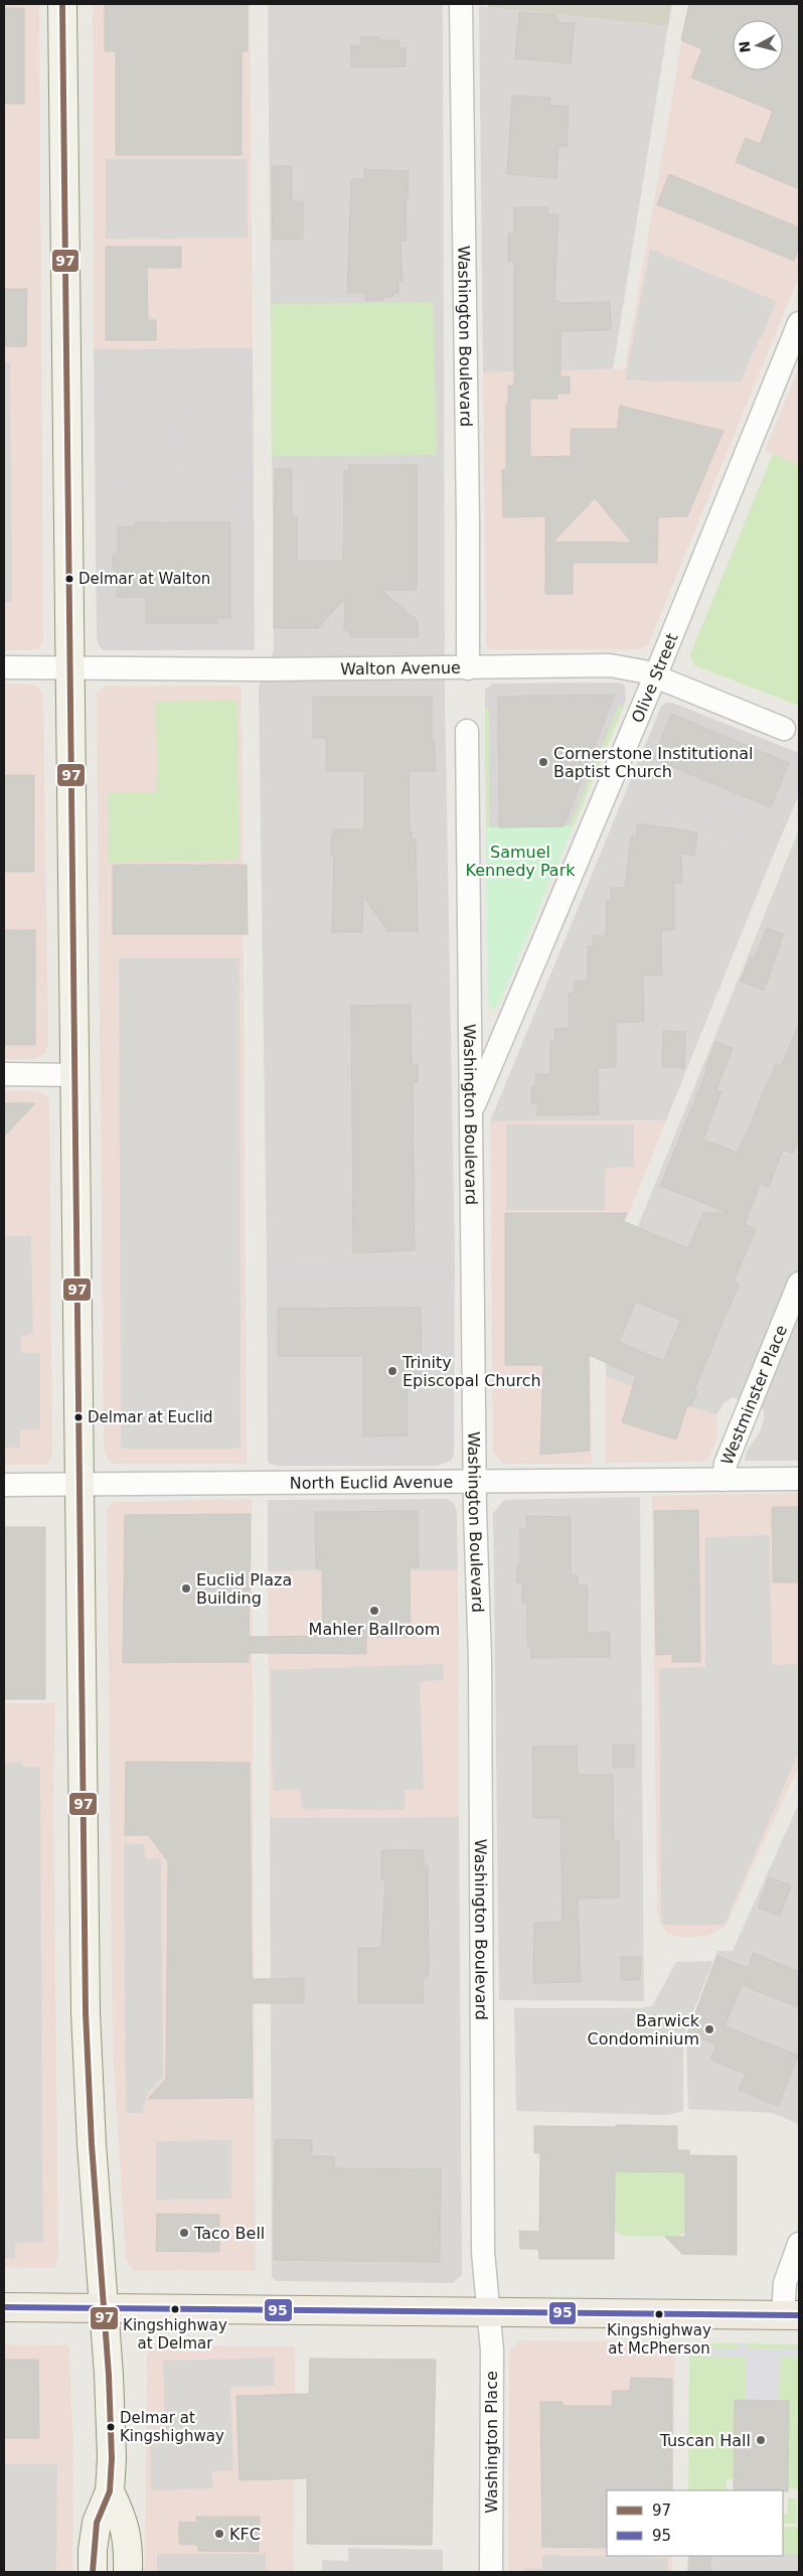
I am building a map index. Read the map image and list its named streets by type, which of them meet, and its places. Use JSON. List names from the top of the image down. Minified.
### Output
{"streets":{"street":["Washington Boulevard","Walton Avenue","Olive Street","Westminster Place","North Euclid Avenue","Washington Place"]},"crossings":[["Washington Boulevard","Walton Avenue"],["Washington Boulevard","Olive Street"],["Washington Boulevard","North Euclid Avenue"],["Washington Boulevard","Washington Place"],["Walton Avenue","Olive Street"],["Westminster Place","North Euclid Avenue"]],"parks":["Samuel Kennedy Park"],"places":["Delmar at Walton","Cornerstone Institutional Baptist Church","Trinity Episcopal Church","Delmar at Euclid","Euclid Plaza Building","Mahler Ballroom","Barwick Condominium","Taco Bell","Kingshighway at Delmar","Kingshighway at McPherson","Delmar at Kingshighway","Tuscan Hall","KFC"],"lines":["transit line 97","transit line 95"],"legend":["97","95"],"north":"left"}
